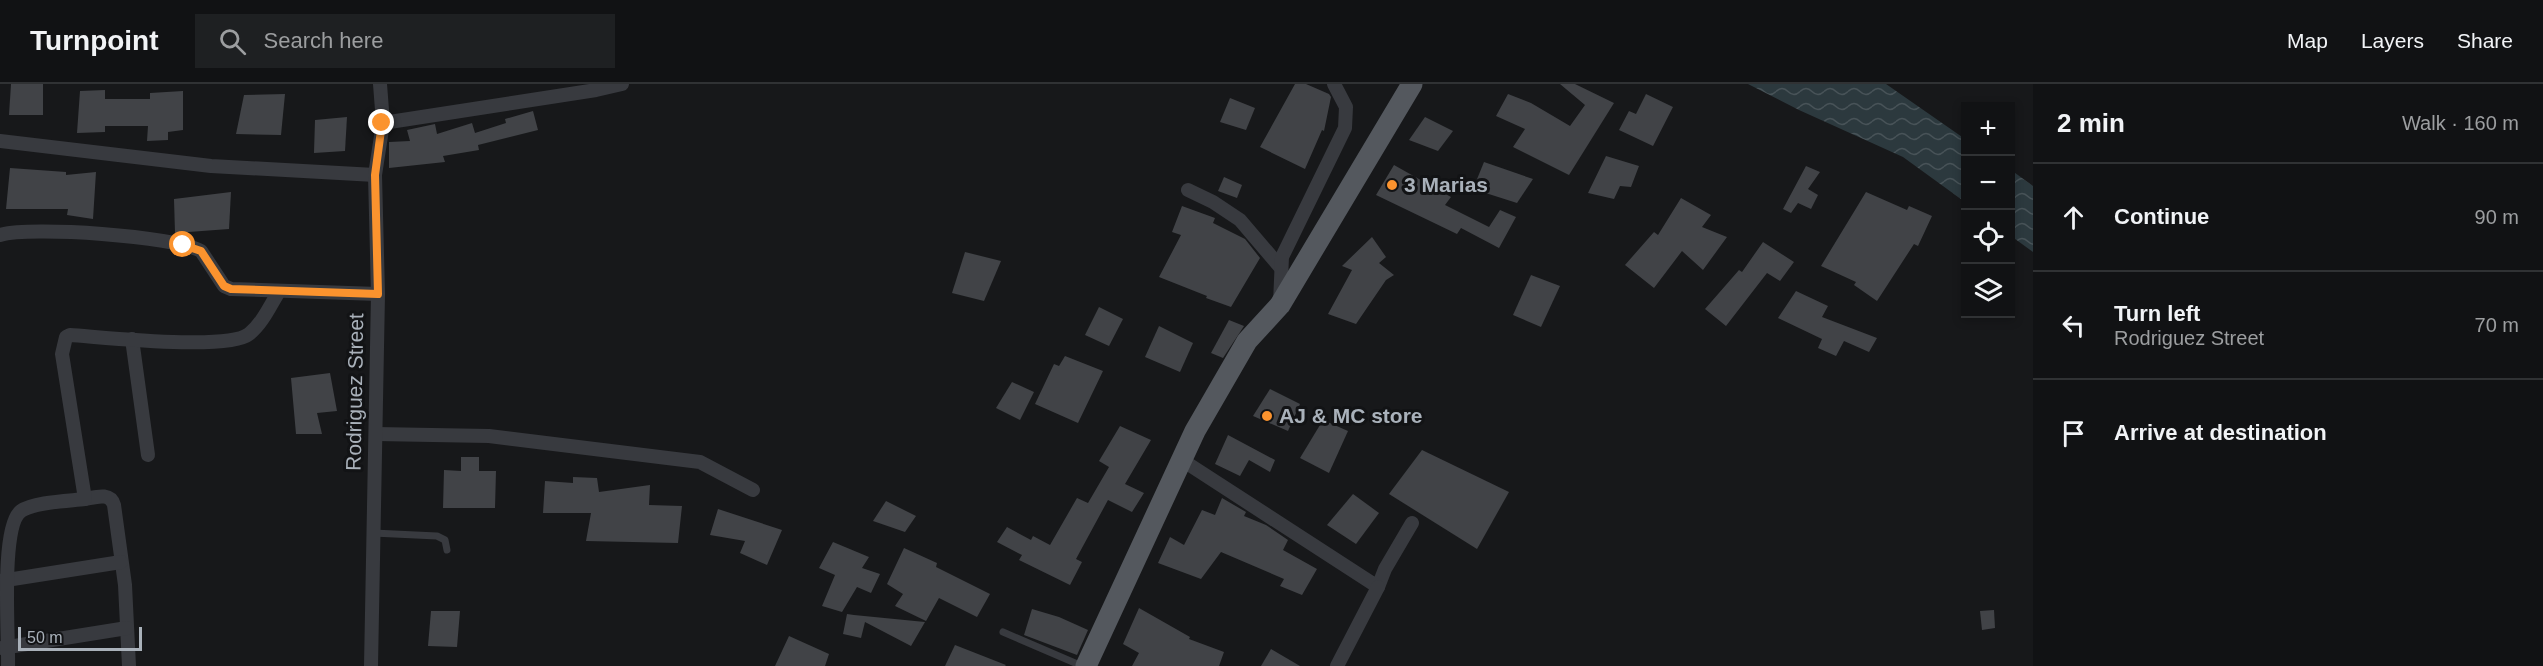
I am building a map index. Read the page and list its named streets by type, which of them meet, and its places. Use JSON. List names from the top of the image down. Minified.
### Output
{"streets":{"street":["Rodriguez Street"]},"places":["3 Marias","AJ & MC store"],"scale_bar":"50 m","page":{"header":"Turnpoint","search":"Search here","nav":["Map","Layers","Share"],"heading":["2 min","Walk · 160 m"],"map_buttons":["+","−"],"list":[["Continue","90 m"],["Turn left","Rodriguez Street","70 m"],"Arrive at destination"],"scale":"50 m"}}
